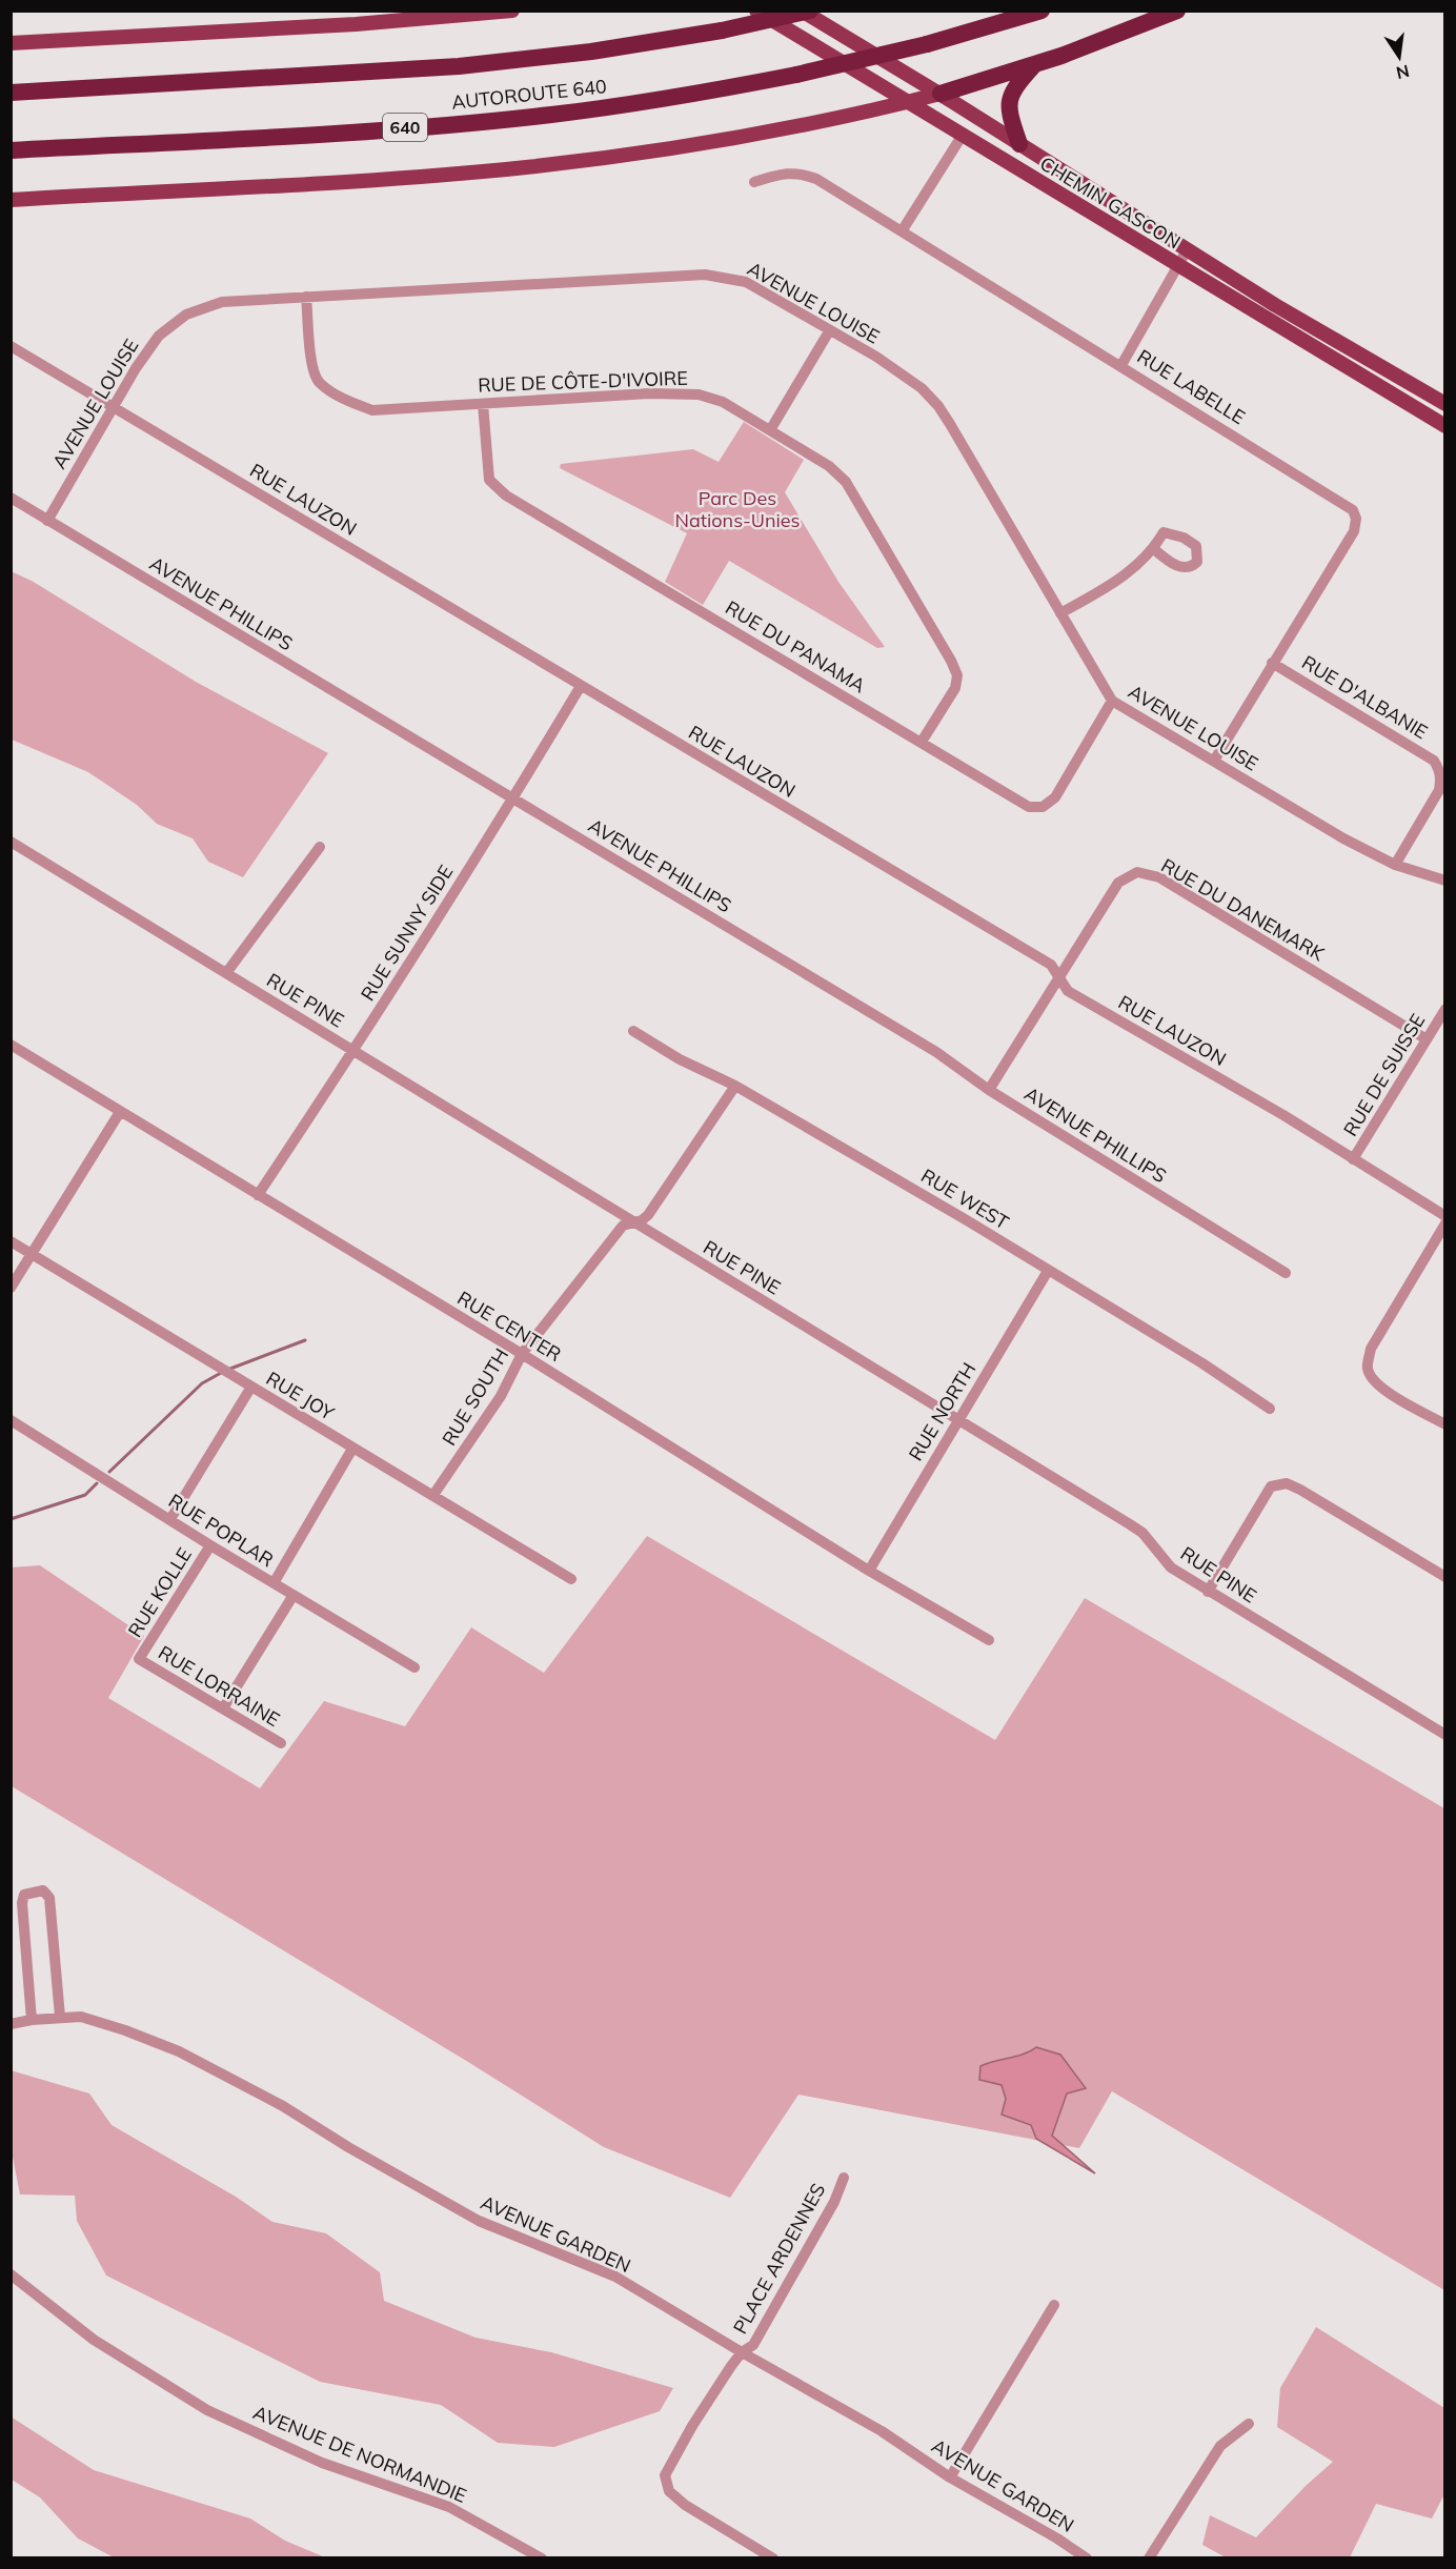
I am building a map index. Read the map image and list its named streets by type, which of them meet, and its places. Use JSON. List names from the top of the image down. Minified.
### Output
{"streets":{"highway":["AUTOROUTE 640","640"],"main road":["CHEMIN GASCON"],"street":["AVENUE LOUISE","RUE DE CÔTE-D'IVOIRE","RUE LABELLE","RUE LAUZON","AVENUE PHILLIPS","RUE DU PANAMA","RUE D'ALBANIE","RUE DU DANEMARK","RUE SUNNY SIDE","RUE PINE","RUE DE SUISSE","RUE WEST","RUE CENTER","RUE JOY","RUE SOUTH","RUE NORTH","RUE POPLAR","RUE KOLLE","RUE LORRAINE","AVENUE GARDEN","PLACE ARDENNES","AVENUE DE NORMANDIE"]},"crossings":[["AVENUE LOUISE","RUE DE CÔTE-D'IVOIRE"],["AVENUE LOUISE","RUE LABELLE"],["AVENUE LOUISE","RUE LAUZON"],["AVENUE LOUISE","AVENUE PHILLIPS"],["AVENUE LOUISE","RUE DU PANAMA"],["AVENUE LOUISE","RUE D'ALBANIE"],["RUE DE CÔTE-D'IVOIRE","RUE DU PANAMA"],["RUE LABELLE","RUE D'ALBANIE"],["RUE LAUZON","RUE DU DANEMARK"],["RUE LAUZON","RUE SUNNY SIDE"],["RUE LAUZON","RUE DE SUISSE"],["AVENUE PHILLIPS","RUE DU DANEMARK"],["AVENUE PHILLIPS","RUE SUNNY SIDE"],["RUE DU DANEMARK","RUE DE SUISSE"],["RUE SUNNY SIDE","RUE PINE"],["RUE SUNNY SIDE","RUE CENTER"],["RUE PINE","RUE SOUTH"],["RUE PINE","RUE NORTH"],["RUE WEST","RUE SOUTH"],["RUE WEST","RUE NORTH"],["RUE CENTER","RUE SOUTH"],["RUE CENTER","RUE NORTH"],["RUE JOY","RUE SOUTH"],["RUE JOY","RUE KOLLE"],["RUE POPLAR","RUE KOLLE"],["RUE KOLLE","RUE LORRAINE"],["AVENUE GARDEN","PLACE ARDENNES"]],"parks":["Parc Des Nations-Unies"],"north":"bottom"}
